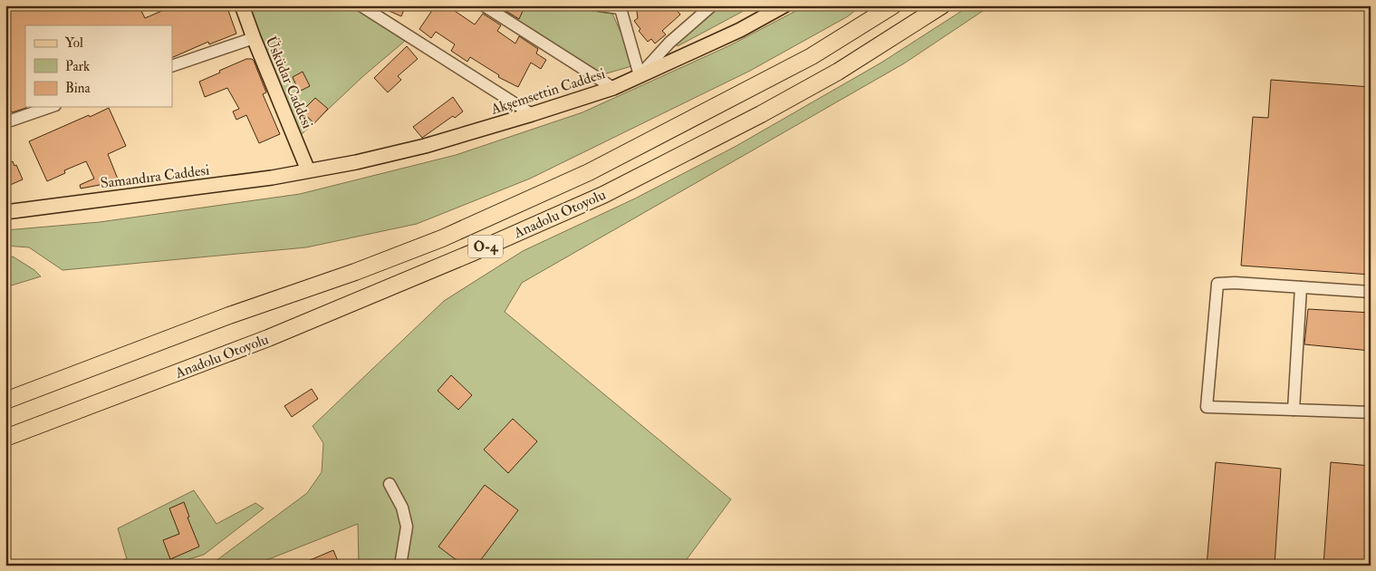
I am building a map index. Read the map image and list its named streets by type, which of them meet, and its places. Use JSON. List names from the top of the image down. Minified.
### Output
{"streets":{"highway":["Anadolu Otoyolu","O-4"],"main road":["Üsküdar Caddesi","Akşemsettin Caddesi","Samandıra Caddesi"]},"crossings":[["Üsküdar Caddesi","Akşemsettin Caddesi"],["Üsküdar Caddesi","Samandıra Caddesi"],["Akşemsettin Caddesi","Samandıra Caddesi"]],"legend":["Yol","Park","Bina"]}
